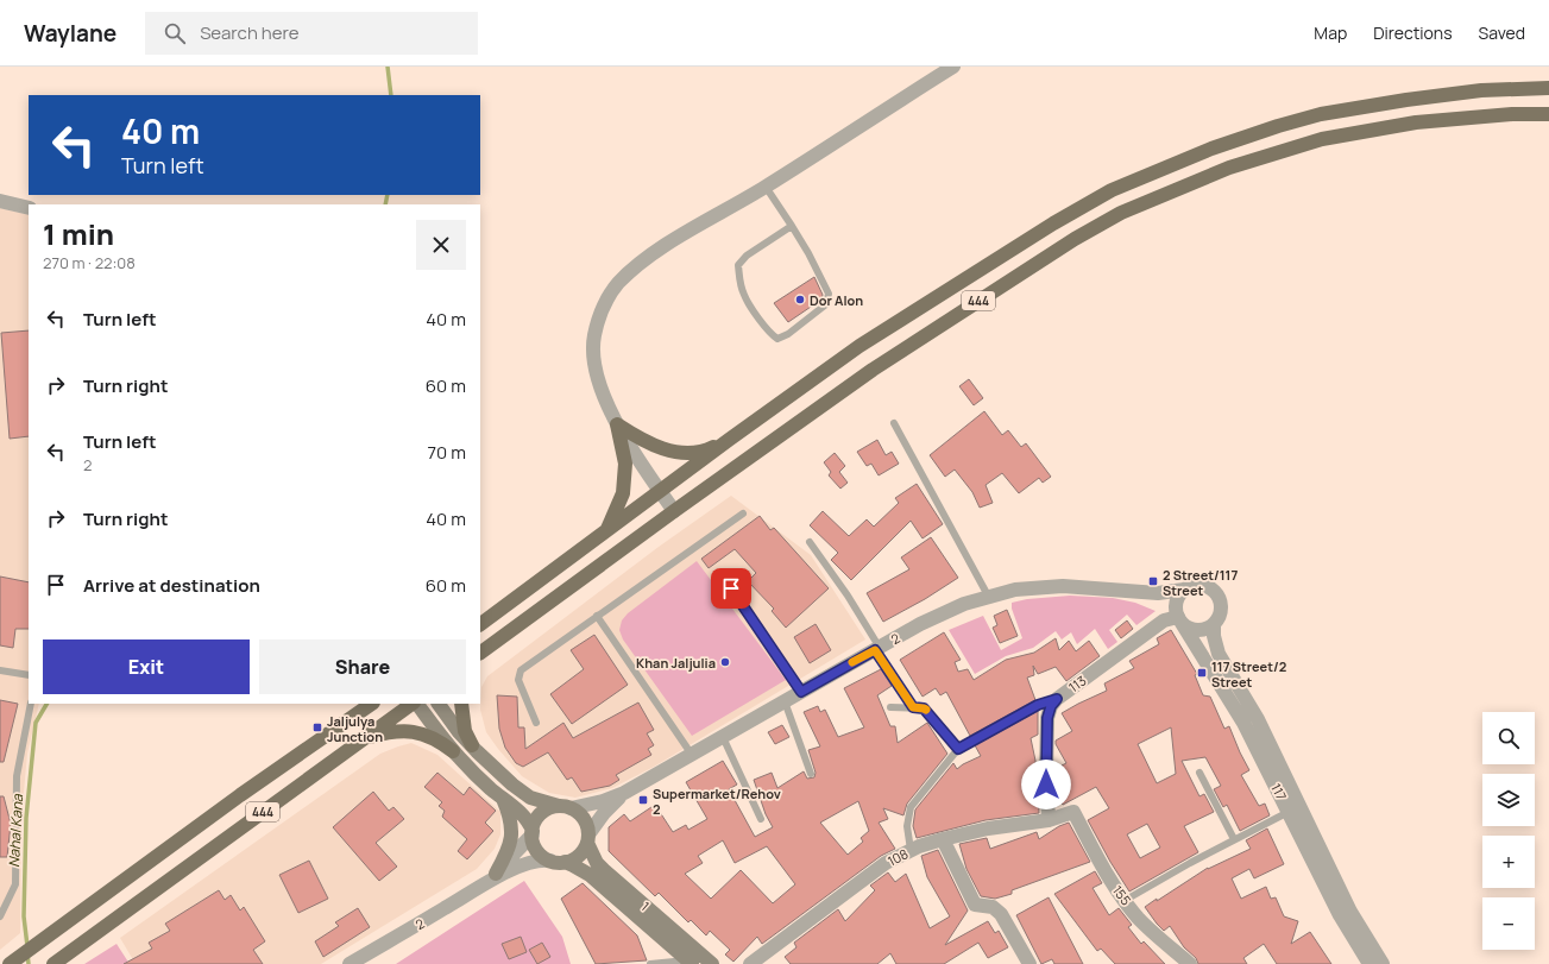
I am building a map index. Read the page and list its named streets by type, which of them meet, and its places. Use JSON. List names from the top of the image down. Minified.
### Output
{"streets":{"main road":["444","1"],"street":["2","113","117","108","155"]},"crossings":[["2","113"],["2","117"],["2","1"],["113","117"],["113","108"],["108","155"]],"water":["Nahal Kana"],"places":{"other":["Dor Alon","Khan Jaljulia"],"transit":["2 Street/117 Street","117 Street/2 Street","Jaljulya Junction","Supermarket/Rehov 2"]},"page":{"header":"Waylane","search":"Search here","nav":["Map","Directions","Saved"],"turn":["40 m","Turn left"],"heading":["1 min","270 m · 22:08"],"list":[{"name":"Turn left","value":"40 m"},{"name":"Turn right","value":"60 m"},{"name":"Turn left","note":"2","value":"70 m"},{"name":"Turn right","value":"40 m"},{"name":"Arrive at destination","value":"60 m"}],"buttons":["Exit","Share"],"map_buttons":["+","−"]}}
